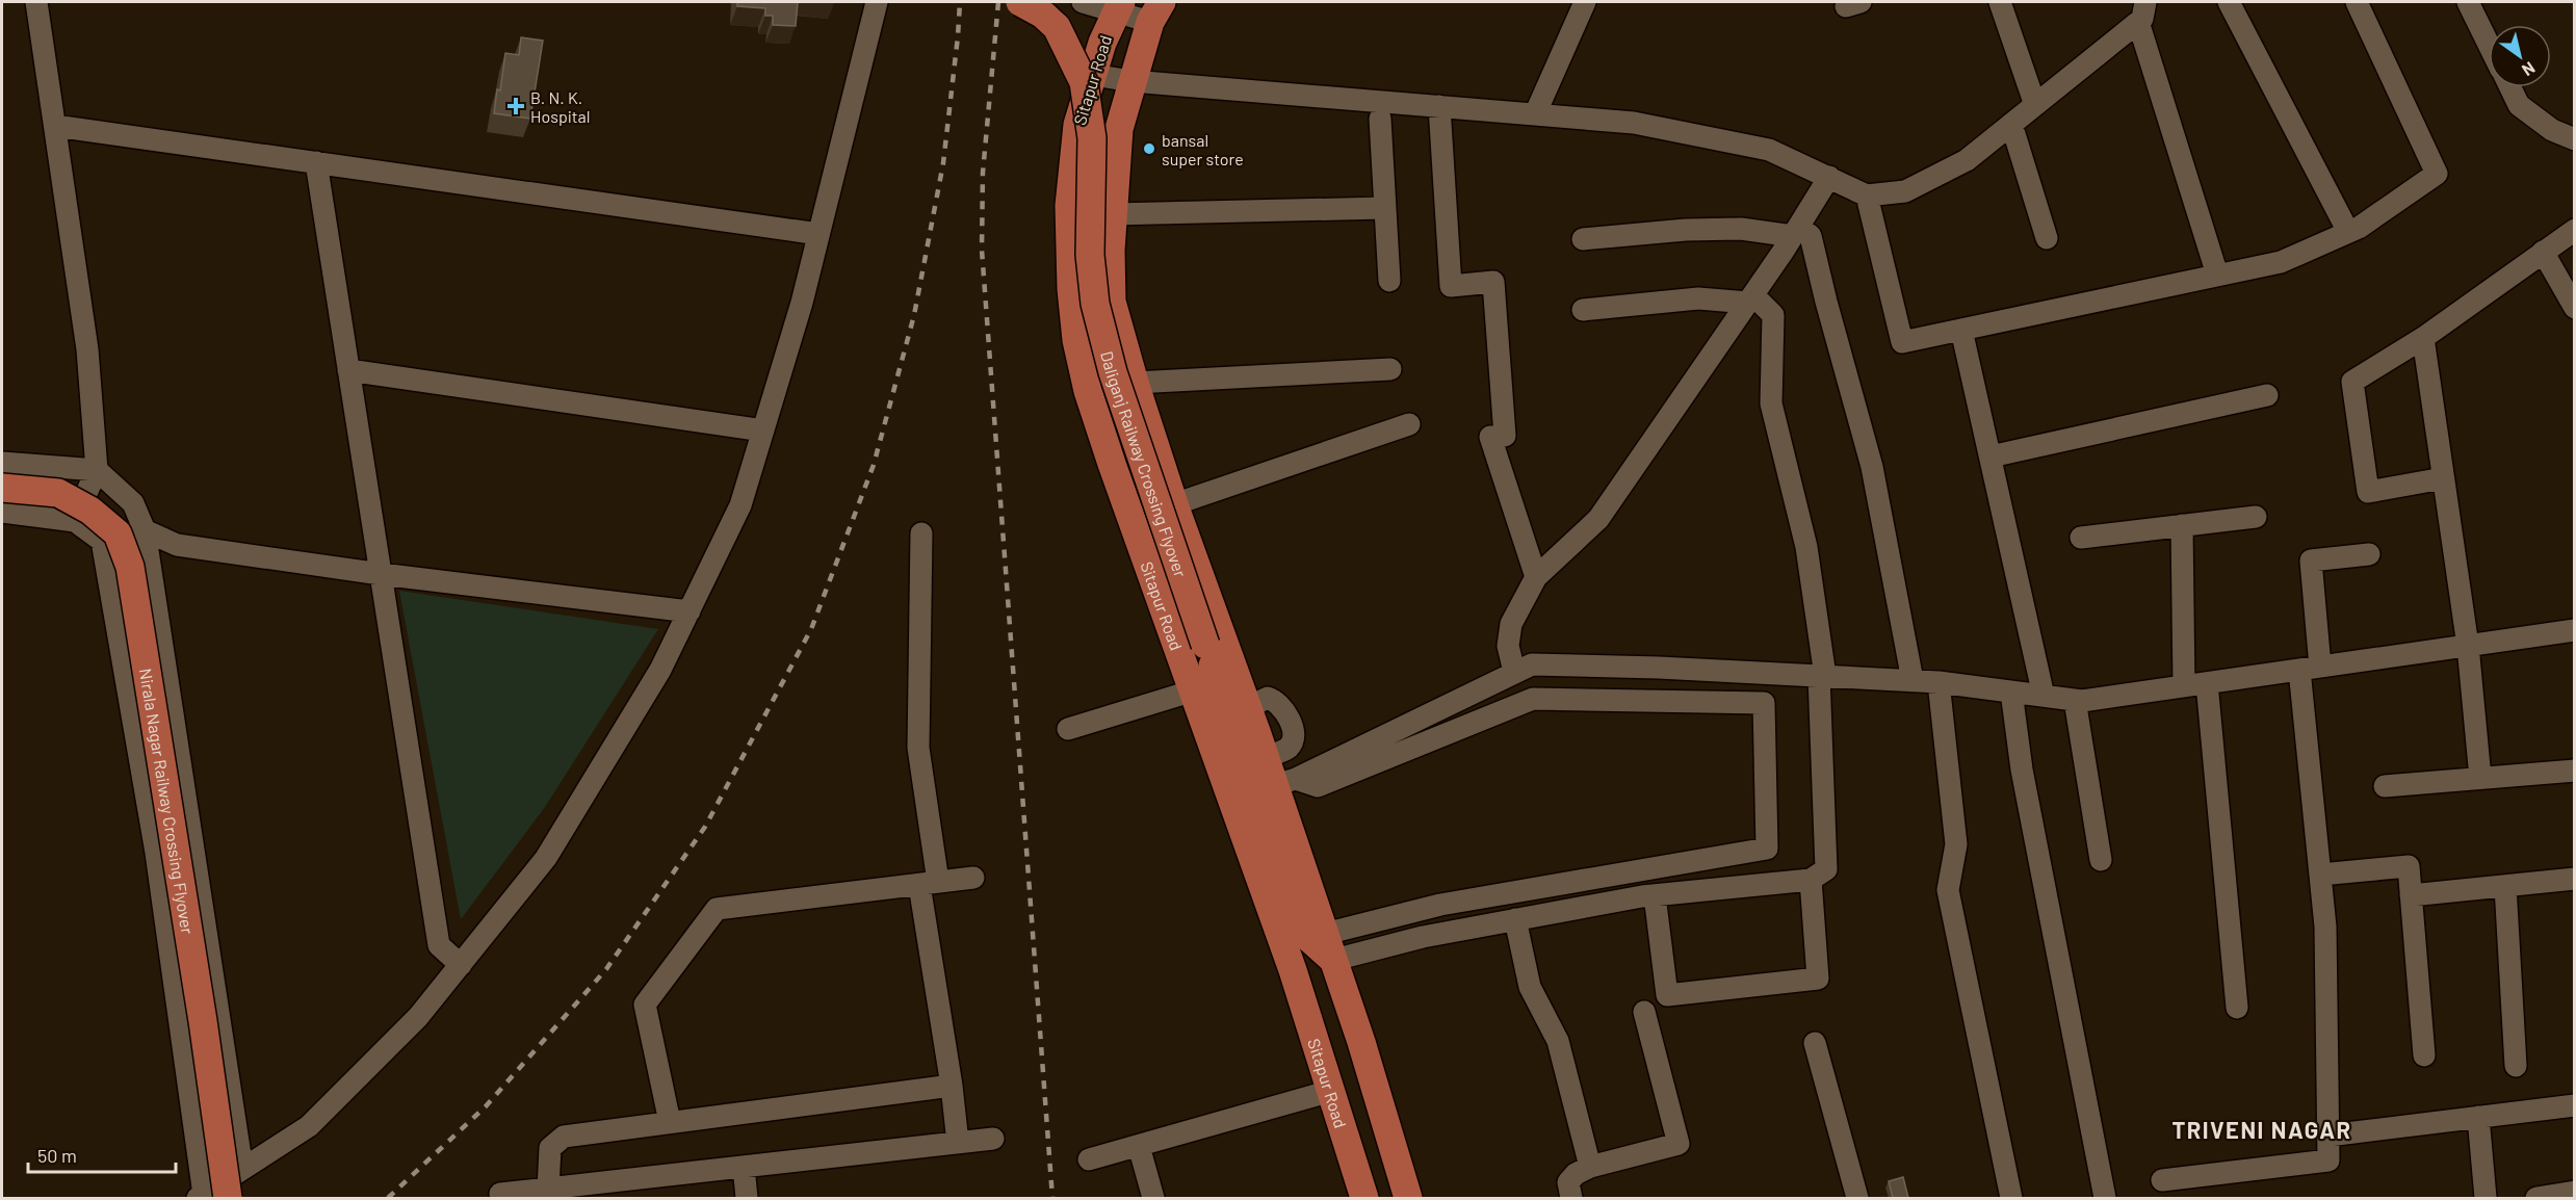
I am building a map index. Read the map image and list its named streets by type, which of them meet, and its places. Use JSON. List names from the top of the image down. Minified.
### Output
{"streets":{"main road":["Sitapur Road","Daliganj Railway Crossing Flyover","Nirala Nagar Railway Crossing Flyover"]},"districts":["TRIVENI NAGAR"],"places":{"health":["B. N. K. Hospital"],"other":["bansal super store"]},"scale_bar":"50 m","north":"bottom right"}
